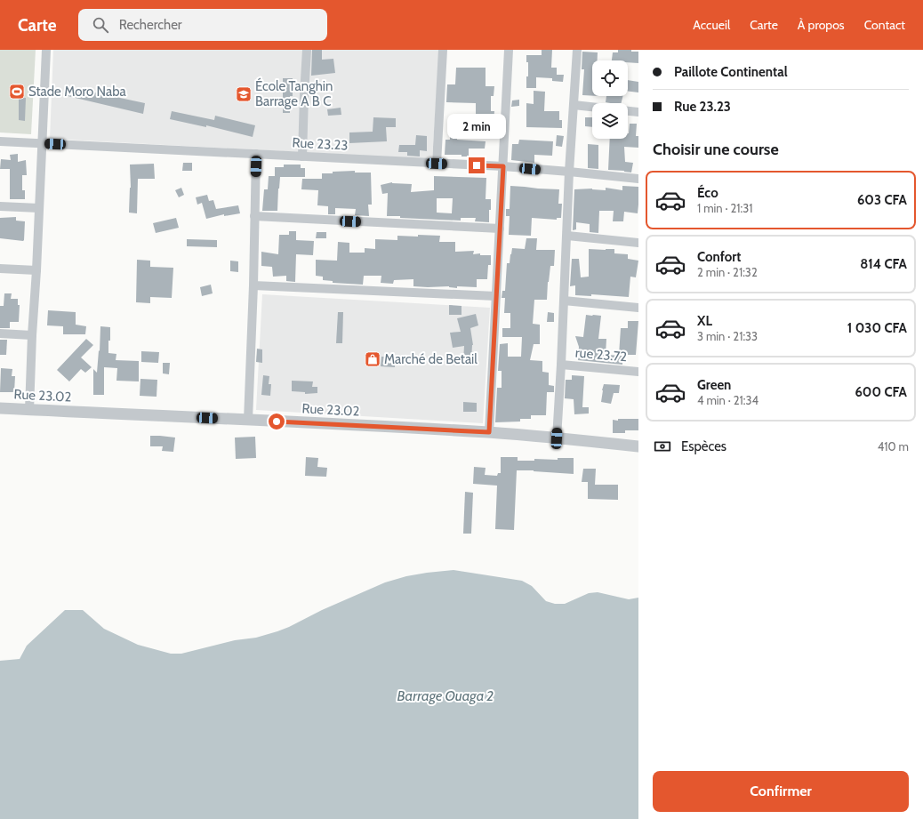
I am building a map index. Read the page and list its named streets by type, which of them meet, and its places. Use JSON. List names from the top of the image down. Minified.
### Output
{"streets":{"street":["Rue 23.23","rue 23.72","Rue 23.02"]},"water":["Barrage Ouaga 2"],"places":{"sports":["Stade Moro Naba"],"school or university":["École Tanghin Barrage A B C"],"shop":["Marché de Betail"]},"page":{"header":"Carte","search":"Rechercher","nav":["Accueil","Carte","À propos","Contact"],"banner":["Paillote Continental","Rue 23.23"],"bubble":"2 min","heading":"Choisir une course","list":[{"name":"Éco","note":"1 min · 21:31","value":"603 CFA"},{"name":"Confort","note":"2 min · 21:32","value":"814 CFA"},{"name":"XL","note":"3 min · 21:33","value":"1 030 CFA"},{"name":"Green","note":"4 min · 21:34","value":"600 CFA"}],"pay":["Espèces","410 m"],"buttons":"Confirmer"}}
